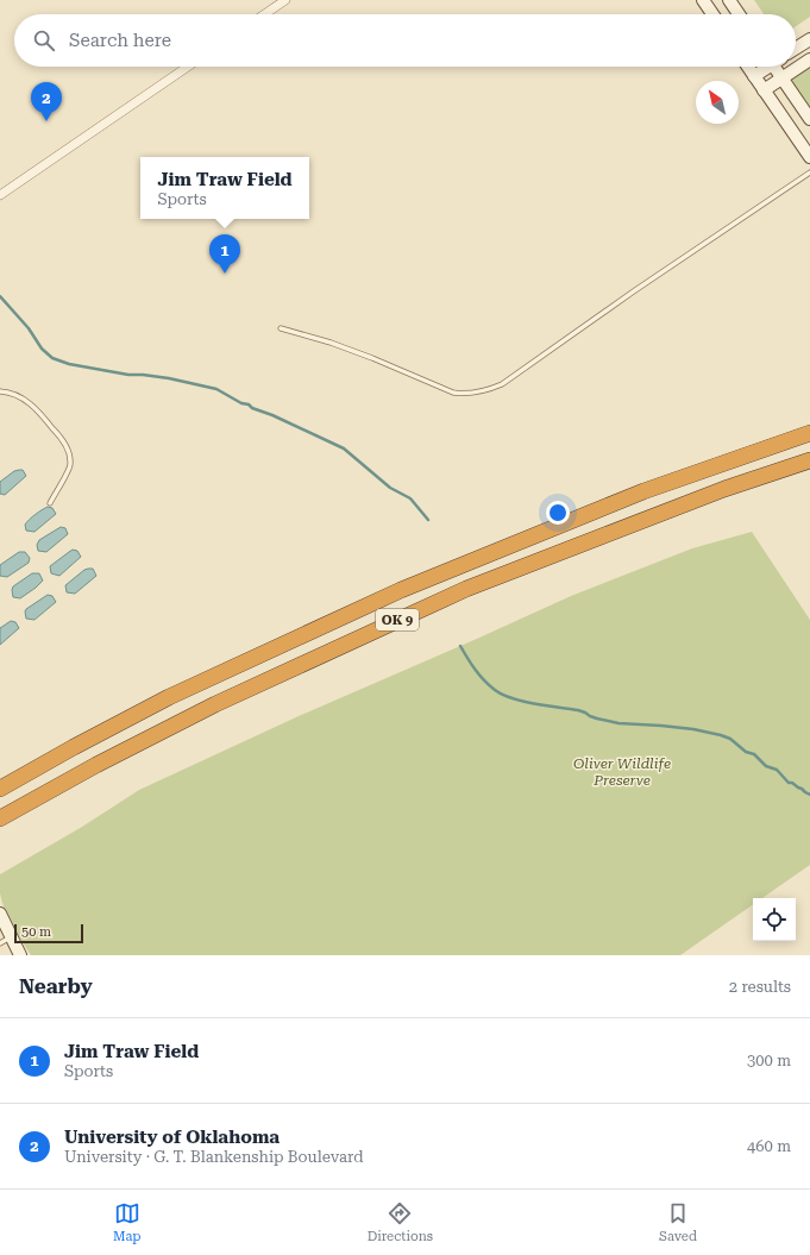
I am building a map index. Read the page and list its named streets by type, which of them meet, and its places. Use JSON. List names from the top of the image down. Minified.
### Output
{"streets":{"highway":["OK 9"]},"parks":["Oliver Wildlife Preserve"],"scale_bar":"50 m","north":"top left","page":{"search":"Search here","pins":["2","1"],"popup":["Jim Traw Field","Sports"],"scale":"50 m","heading":["Nearby","2 results"],"list":[{"mark":"1","name":"Jim Traw Field","note":"Sports","value":"300 m"},{"mark":"2","name":"University of Oklahoma","note":"University · G. T. Blankenship Boulevard","value":"460 m"}],"nav":["Map","Directions","Saved"]}}
